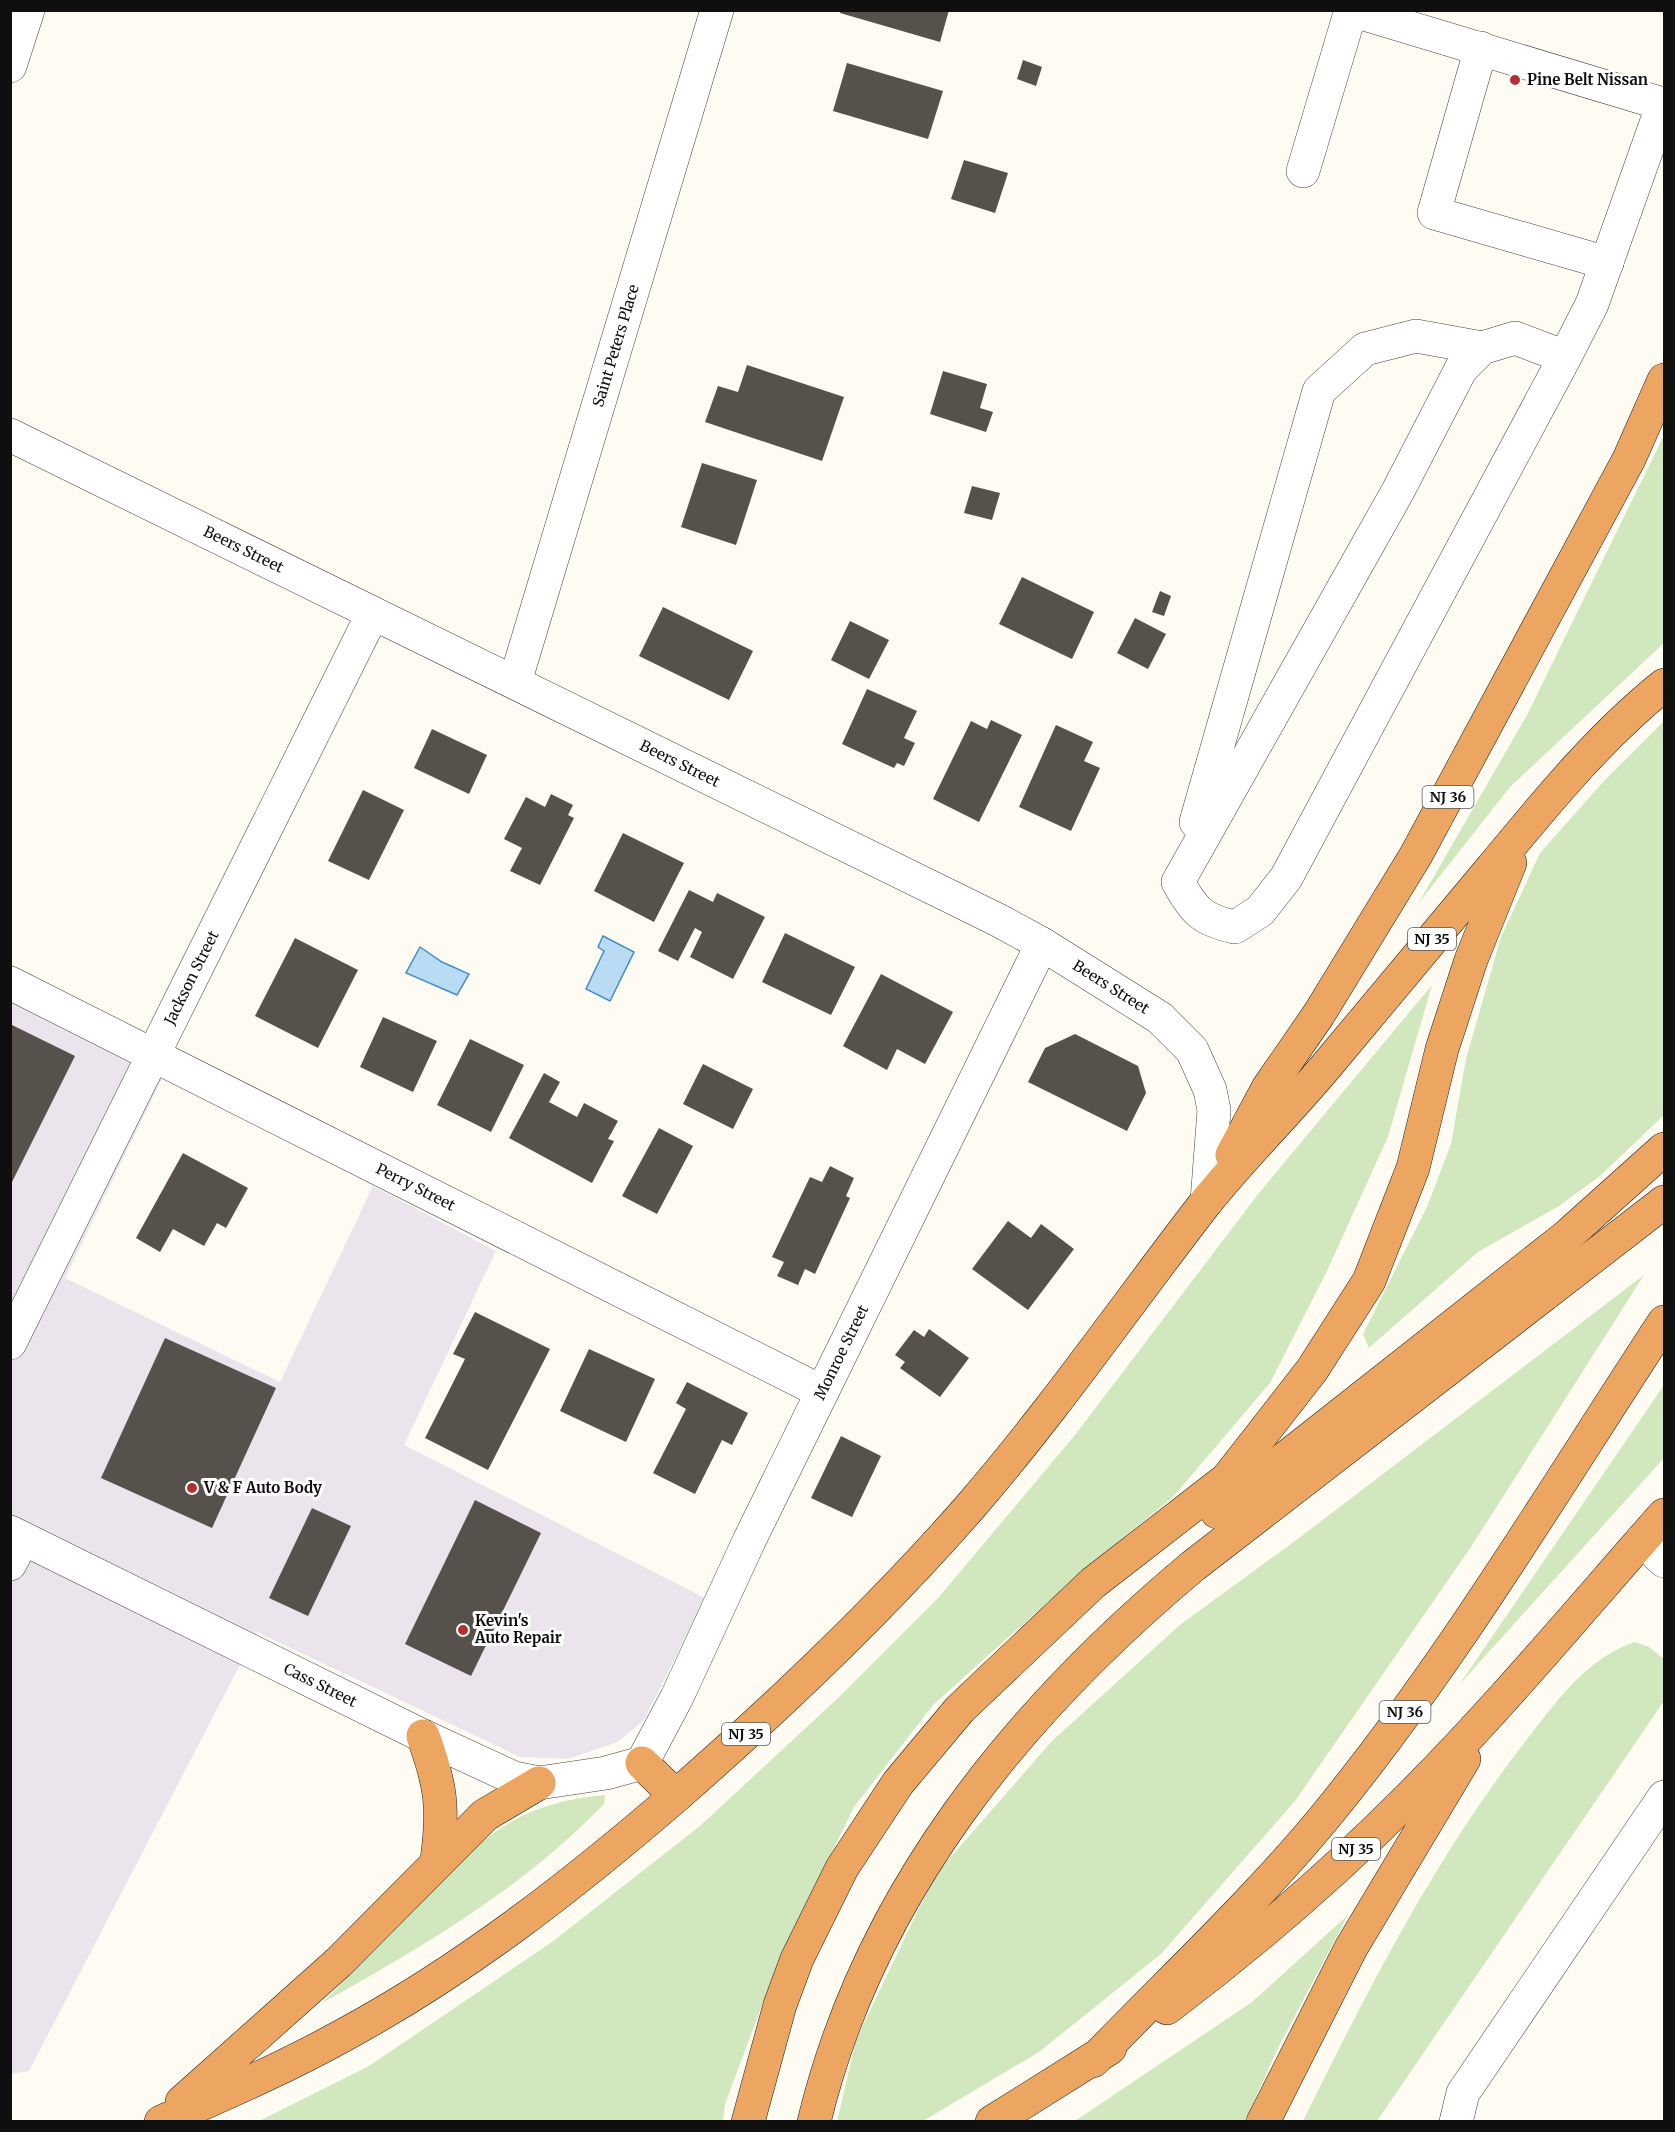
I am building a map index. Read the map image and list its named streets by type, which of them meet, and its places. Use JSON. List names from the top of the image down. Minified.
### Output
{"streets":{"highway":["NJ 36","NJ 35"],"street":["Saint Peters Place","Beers Street","Jackson Street","Perry Street","Monroe Street","Cass Street"]},"crossings":[["Saint Peters Place","Beers Street"],["Beers Street","NJ 36"],["Beers Street","NJ 35"],["Beers Street","Jackson Street"],["Beers Street","Monroe Street"],["NJ 36","NJ 35"],["Jackson Street","Perry Street"],["Perry Street","Monroe Street"],["Monroe Street","Cass Street"]],"places":["Pine Belt Nissan","V & F Auto Body","Kevin's Auto Repair"]}
